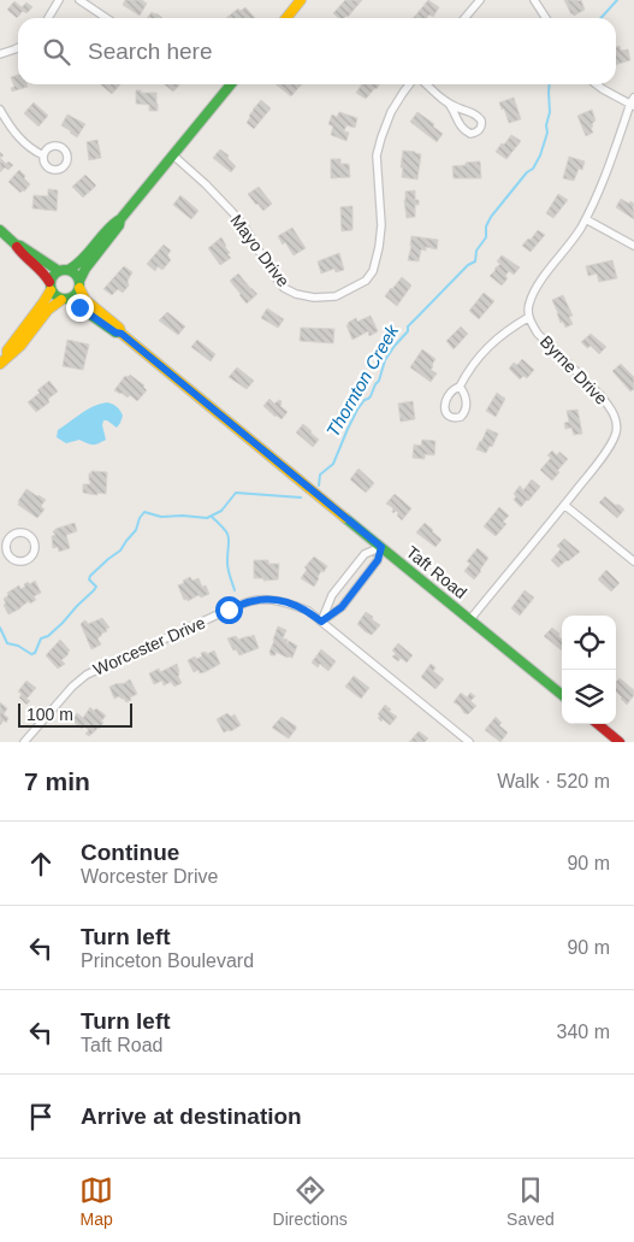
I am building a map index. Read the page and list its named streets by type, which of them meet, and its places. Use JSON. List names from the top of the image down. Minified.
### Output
{"streets":{"street":["Mayo Drive","Byrne Drive","Taft Road","Worcester Drive"]},"crossings":[["Byrne Drive","Taft Road"]],"water":["Thornton Creek"],"scale_bar":"100 m","page":{"search":"Search here","scale":"100 m","heading":["7 min","Walk · 520 m"],"list":[["Continue","Worcester Drive","90 m"],["Turn left","Princeton Boulevard","90 m"],["Turn left","Taft Road","340 m"],"Arrive at destination"],"nav":["Map","Directions","Saved"]}}
